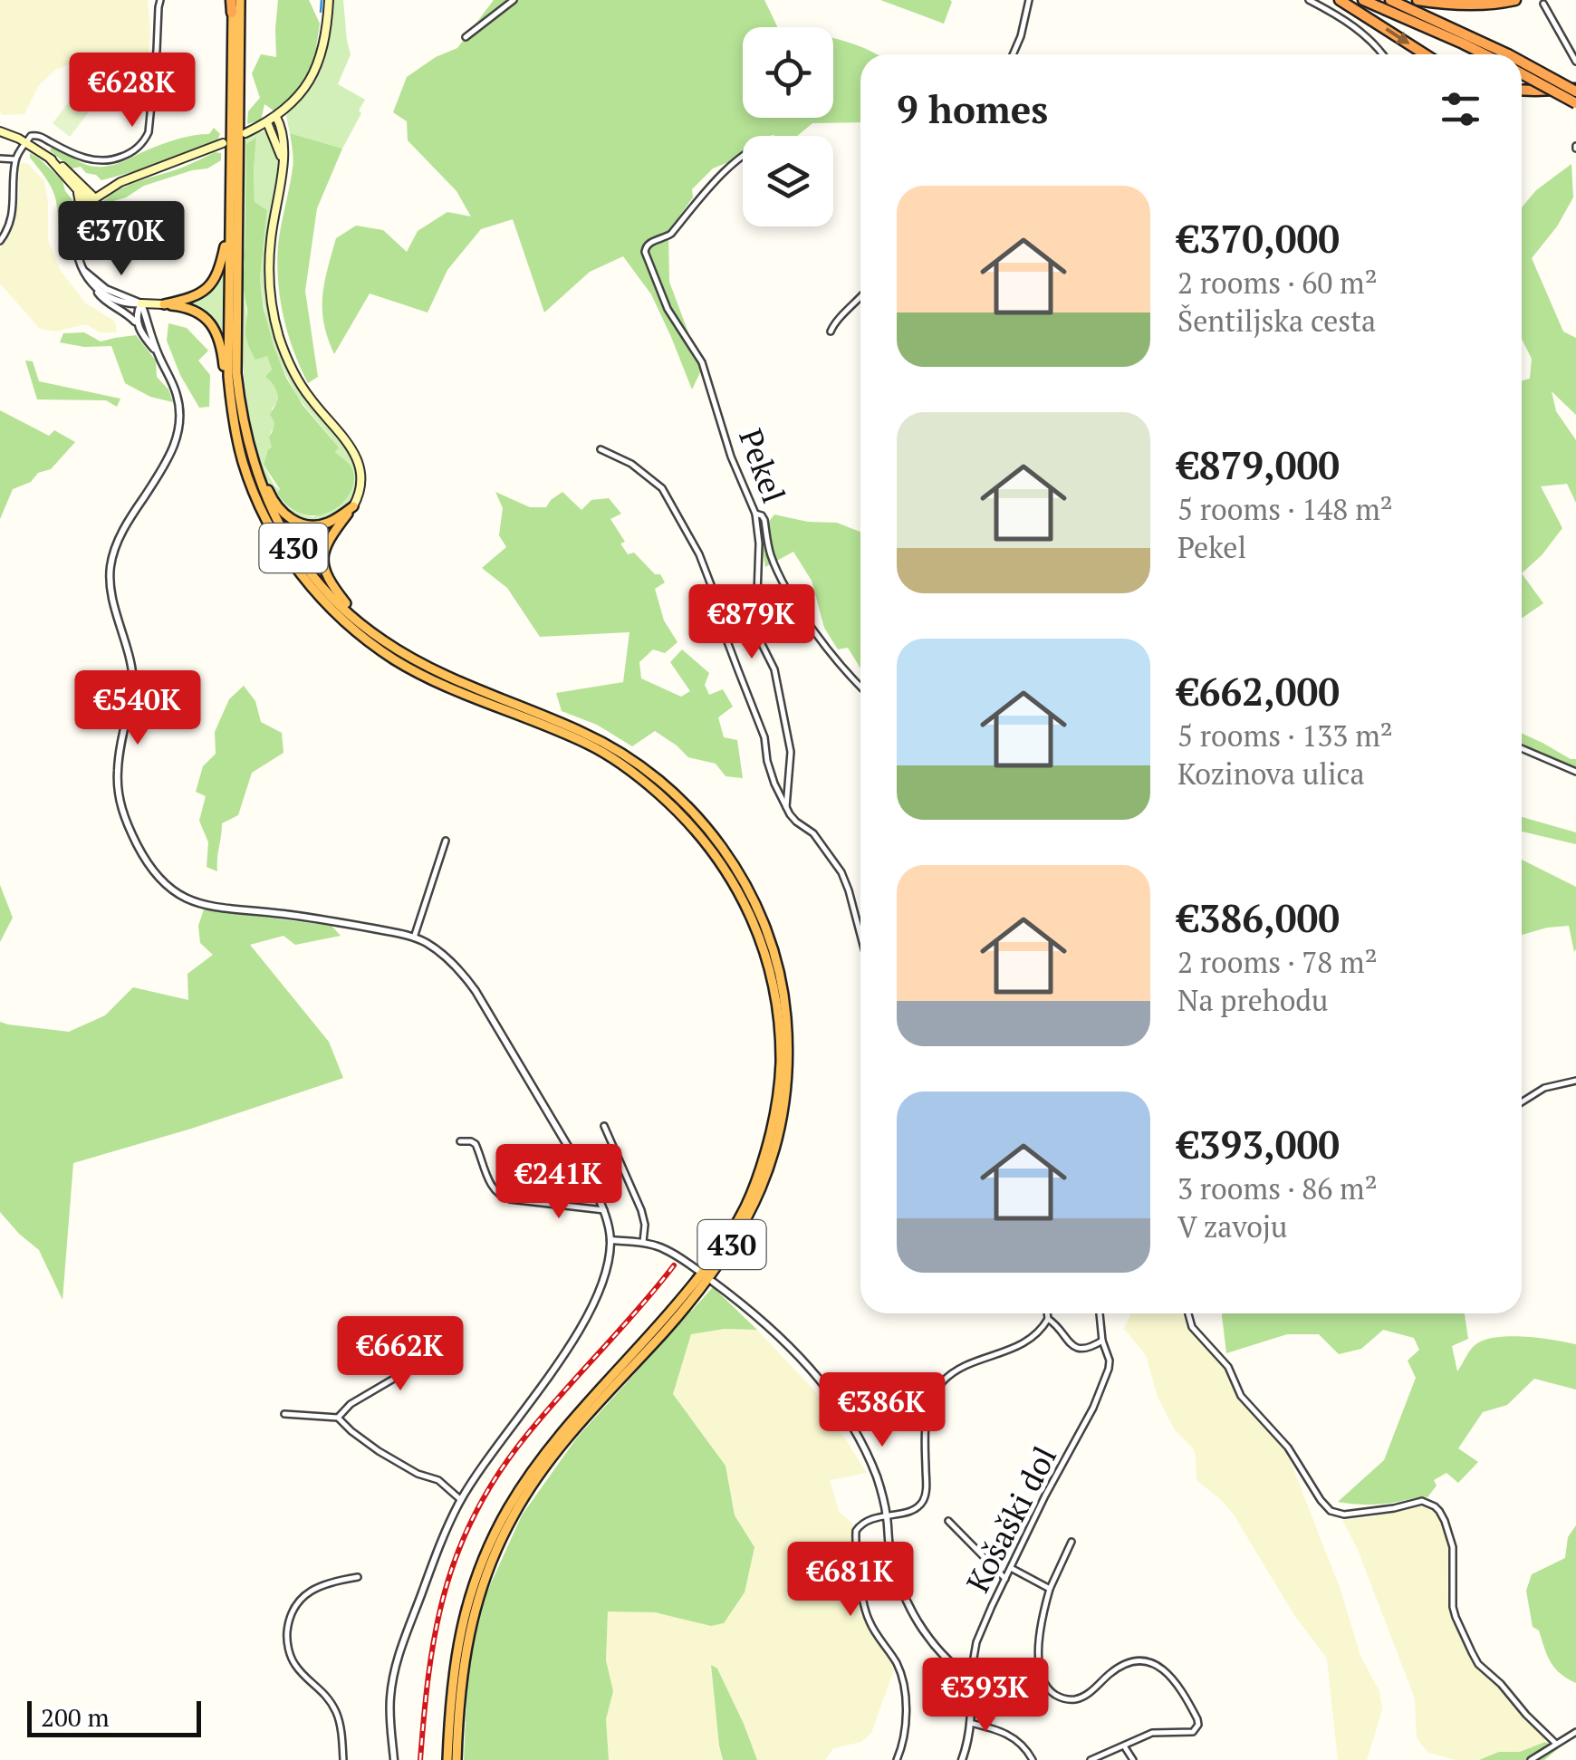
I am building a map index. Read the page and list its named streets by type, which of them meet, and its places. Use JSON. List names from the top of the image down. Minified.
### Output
{"streets":{"highway":["430"],"street":["Pekel","Košaški dol"]},"scale_bar":"200 m","page":{"price":["€628K","€370K","€879K","€540K","€241K","€662K","€386K","€681K","€393K"],"heading":"9 homes","list":[{"name":"€370,000","note":"2 rooms · 60 m² · Šentiljska cesta"},{"name":"€879,000","note":"5 rooms · 148 m² · Pekel"},{"name":"€662,000","note":"5 rooms · 133 m² · Kozinova ulica"},{"name":"€386,000","note":"2 rooms · 78 m² · Na prehodu"},{"name":"€393,000","note":"3 rooms · 86 m² · V zavoju"}],"scale":"200 m"}}
